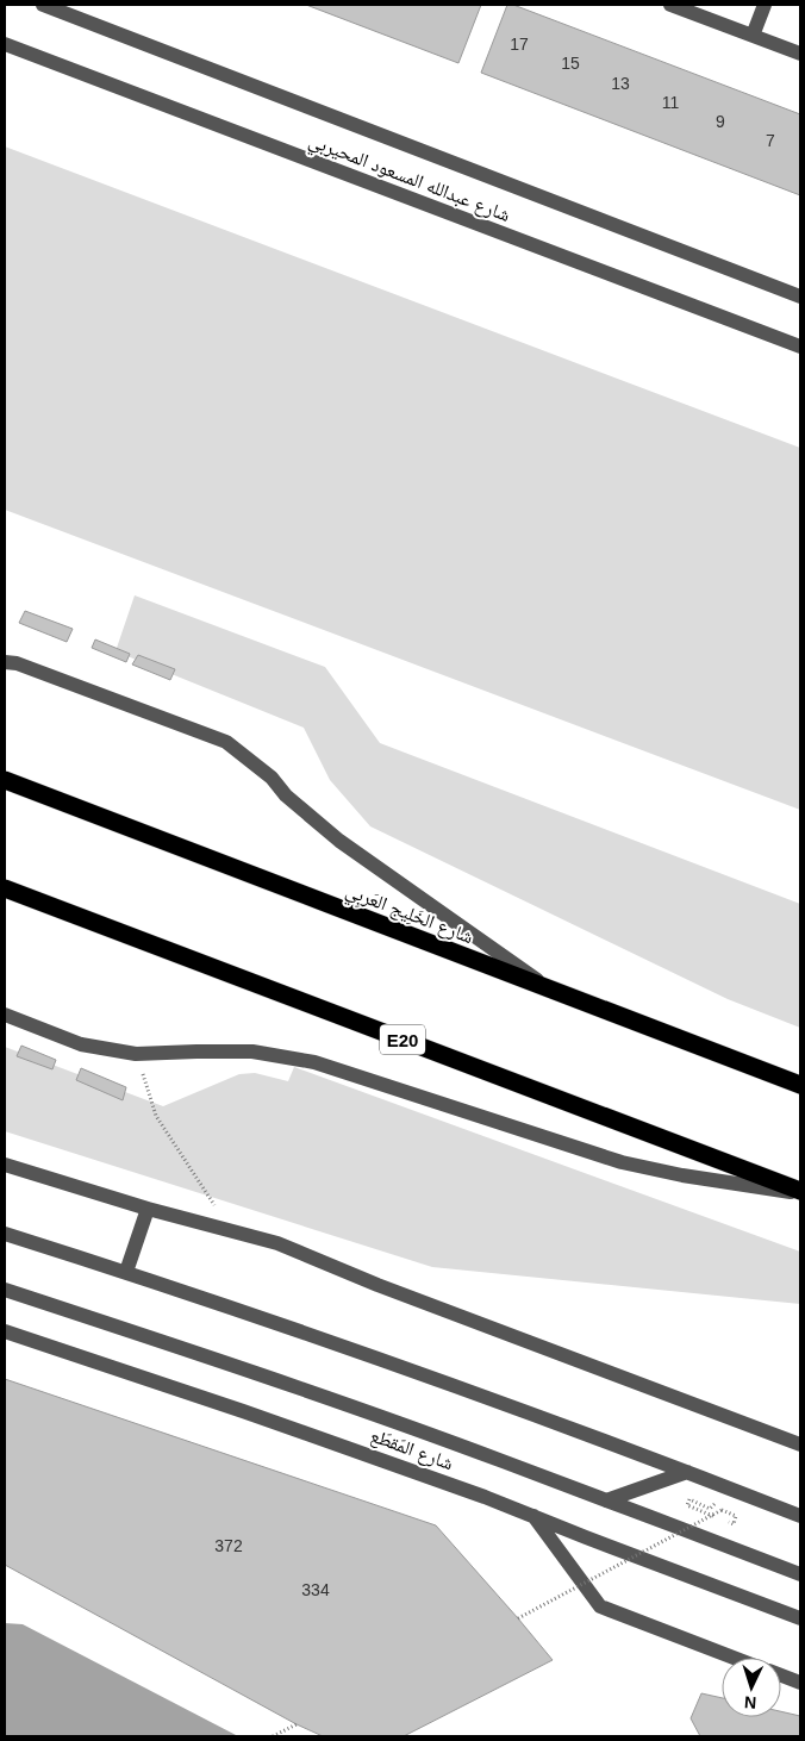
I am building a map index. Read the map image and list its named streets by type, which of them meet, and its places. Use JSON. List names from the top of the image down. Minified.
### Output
{"streets":{"highway":["شارع الخَلِيج العَربِي","E20"],"street":["شارع عبدالله المسعود المحيربي","شارع المَقطَع"]},"house_numbers":["17","15","13","11","9","7","372","334"],"north":"bottom"}
